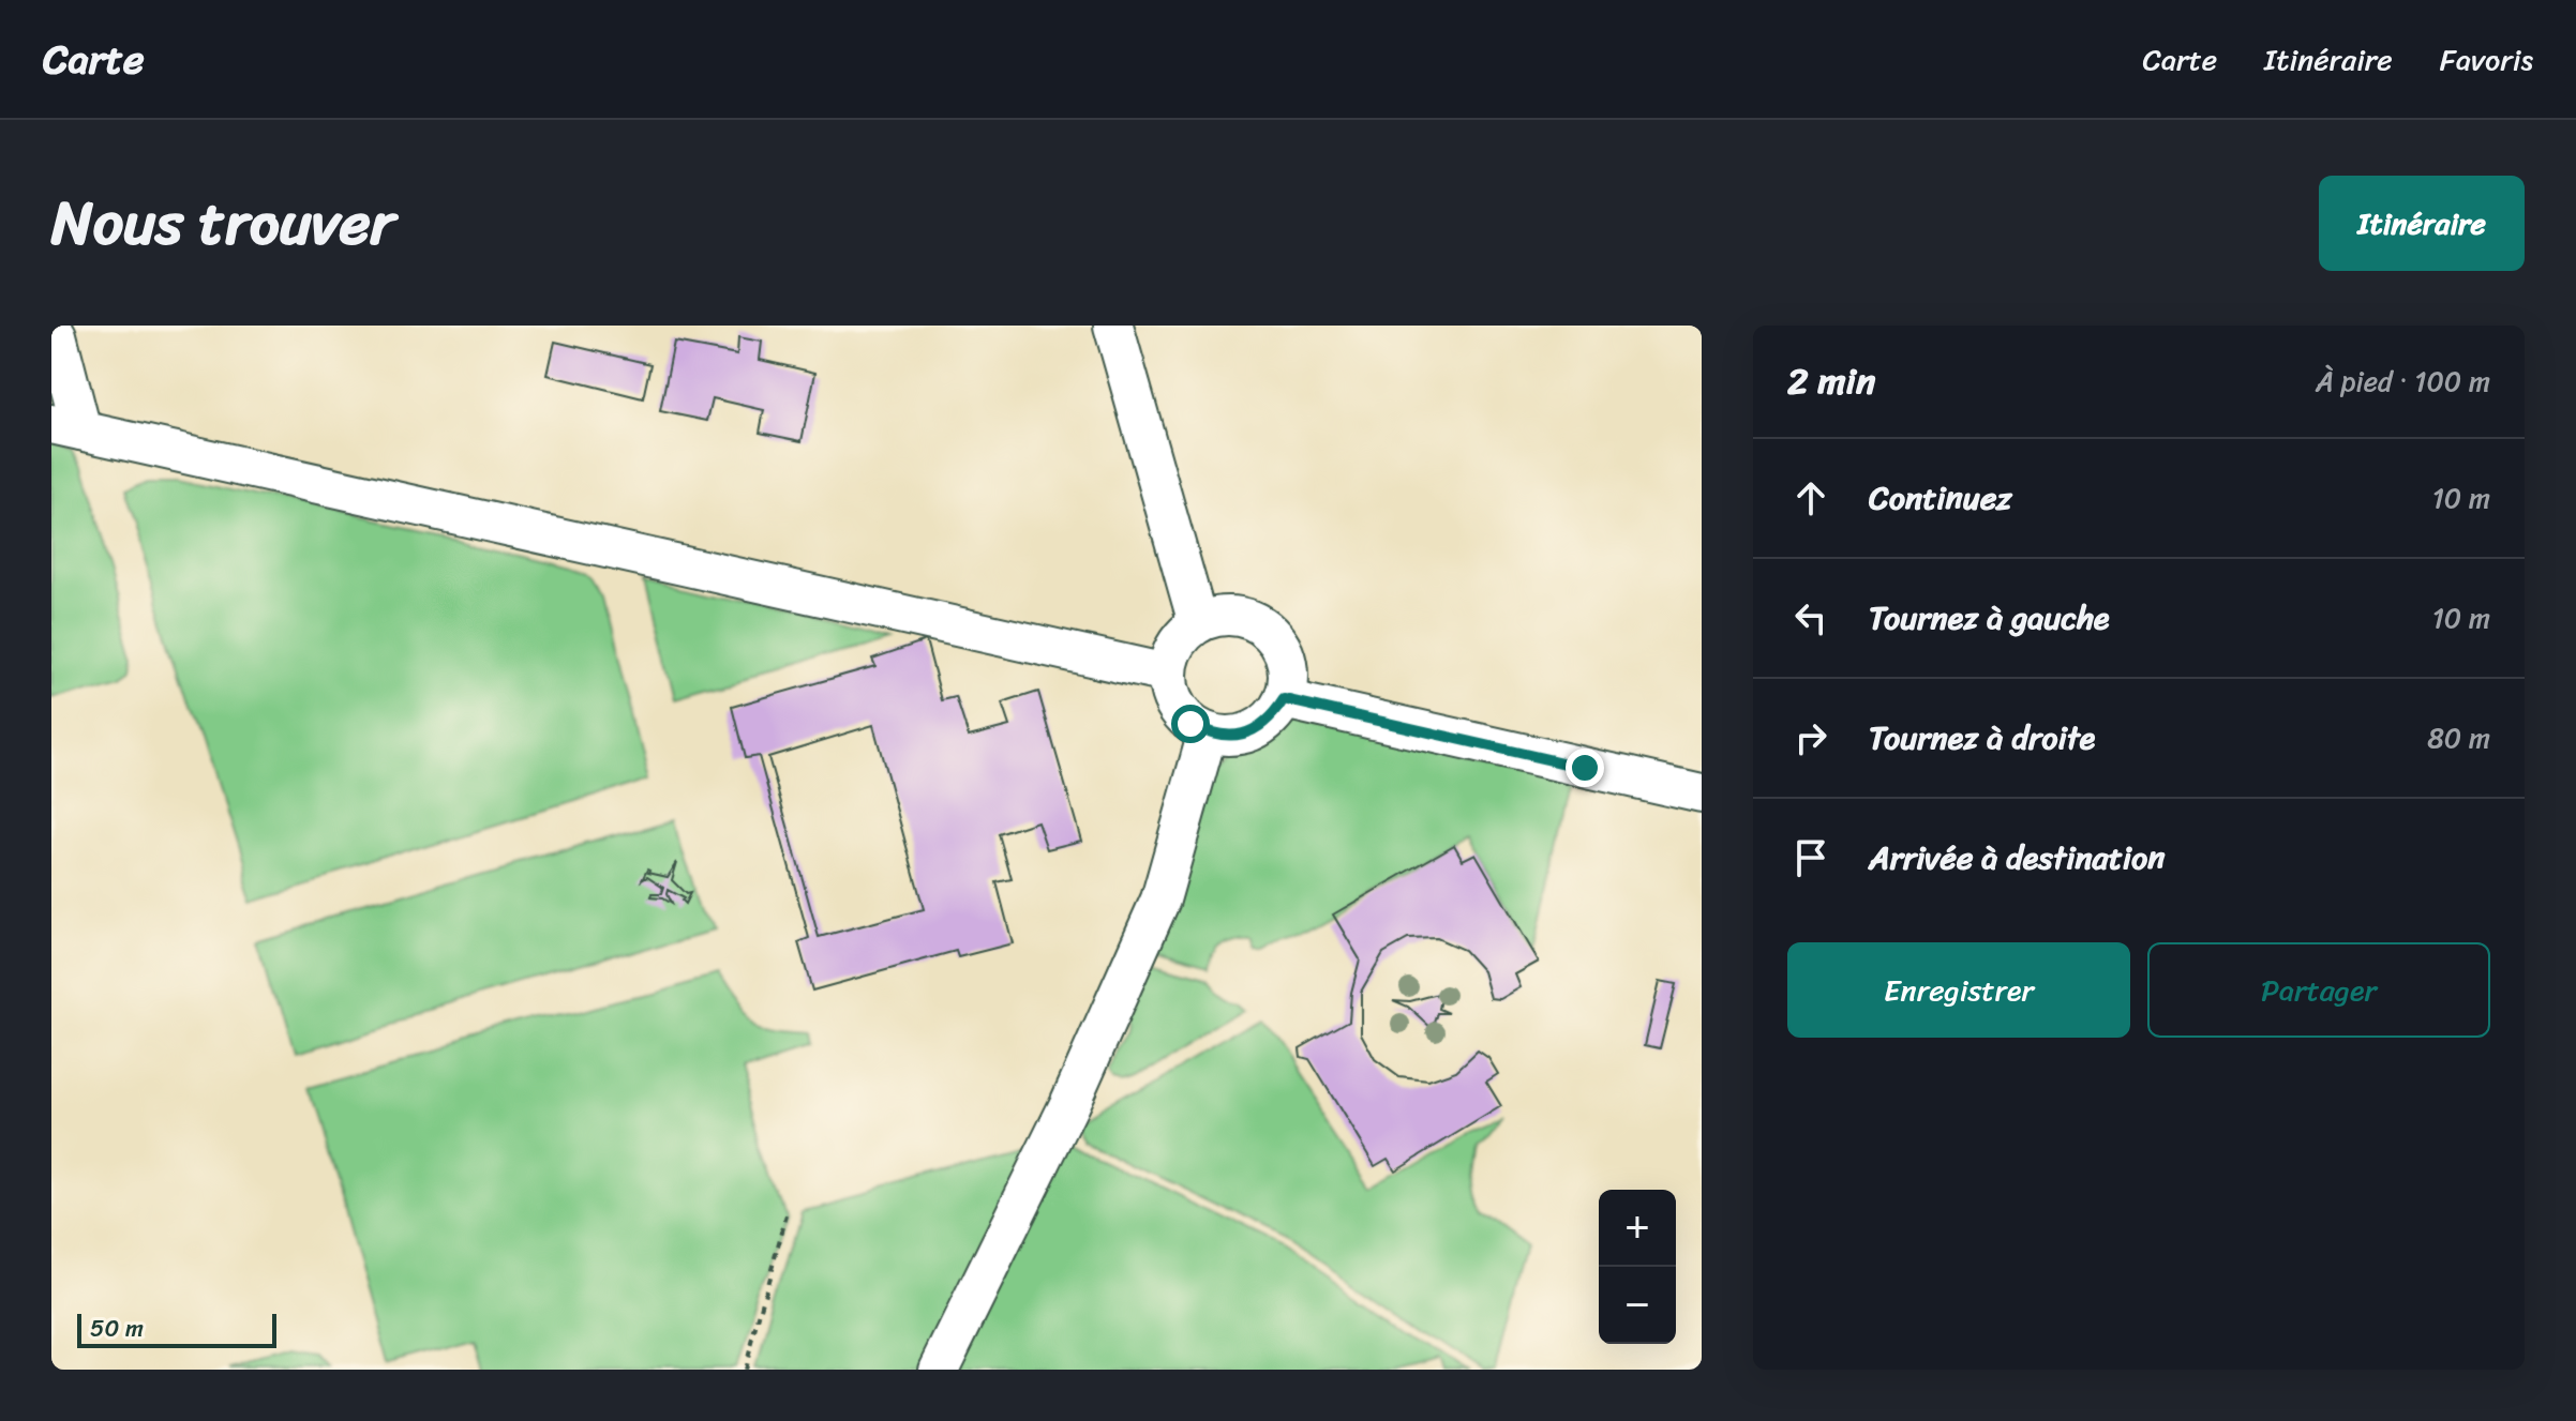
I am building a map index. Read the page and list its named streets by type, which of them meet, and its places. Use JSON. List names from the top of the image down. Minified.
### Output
{"scale_bar":"50 m","page":{"header":"Carte","nav":["Carte","Itinéraire","Favoris"],"title":"Nous trouver","buttons":["Itinéraire",["Enregistrer","Partager"]],"heading":["2 min","À pied · 100 m"],"list":[["Continuez","10 m"],["Tournez à gauche","10 m"],["Tournez à droite","80 m"],"Arrivée à destination"],"map_buttons":["+","−"],"scale":"50 m"}}
